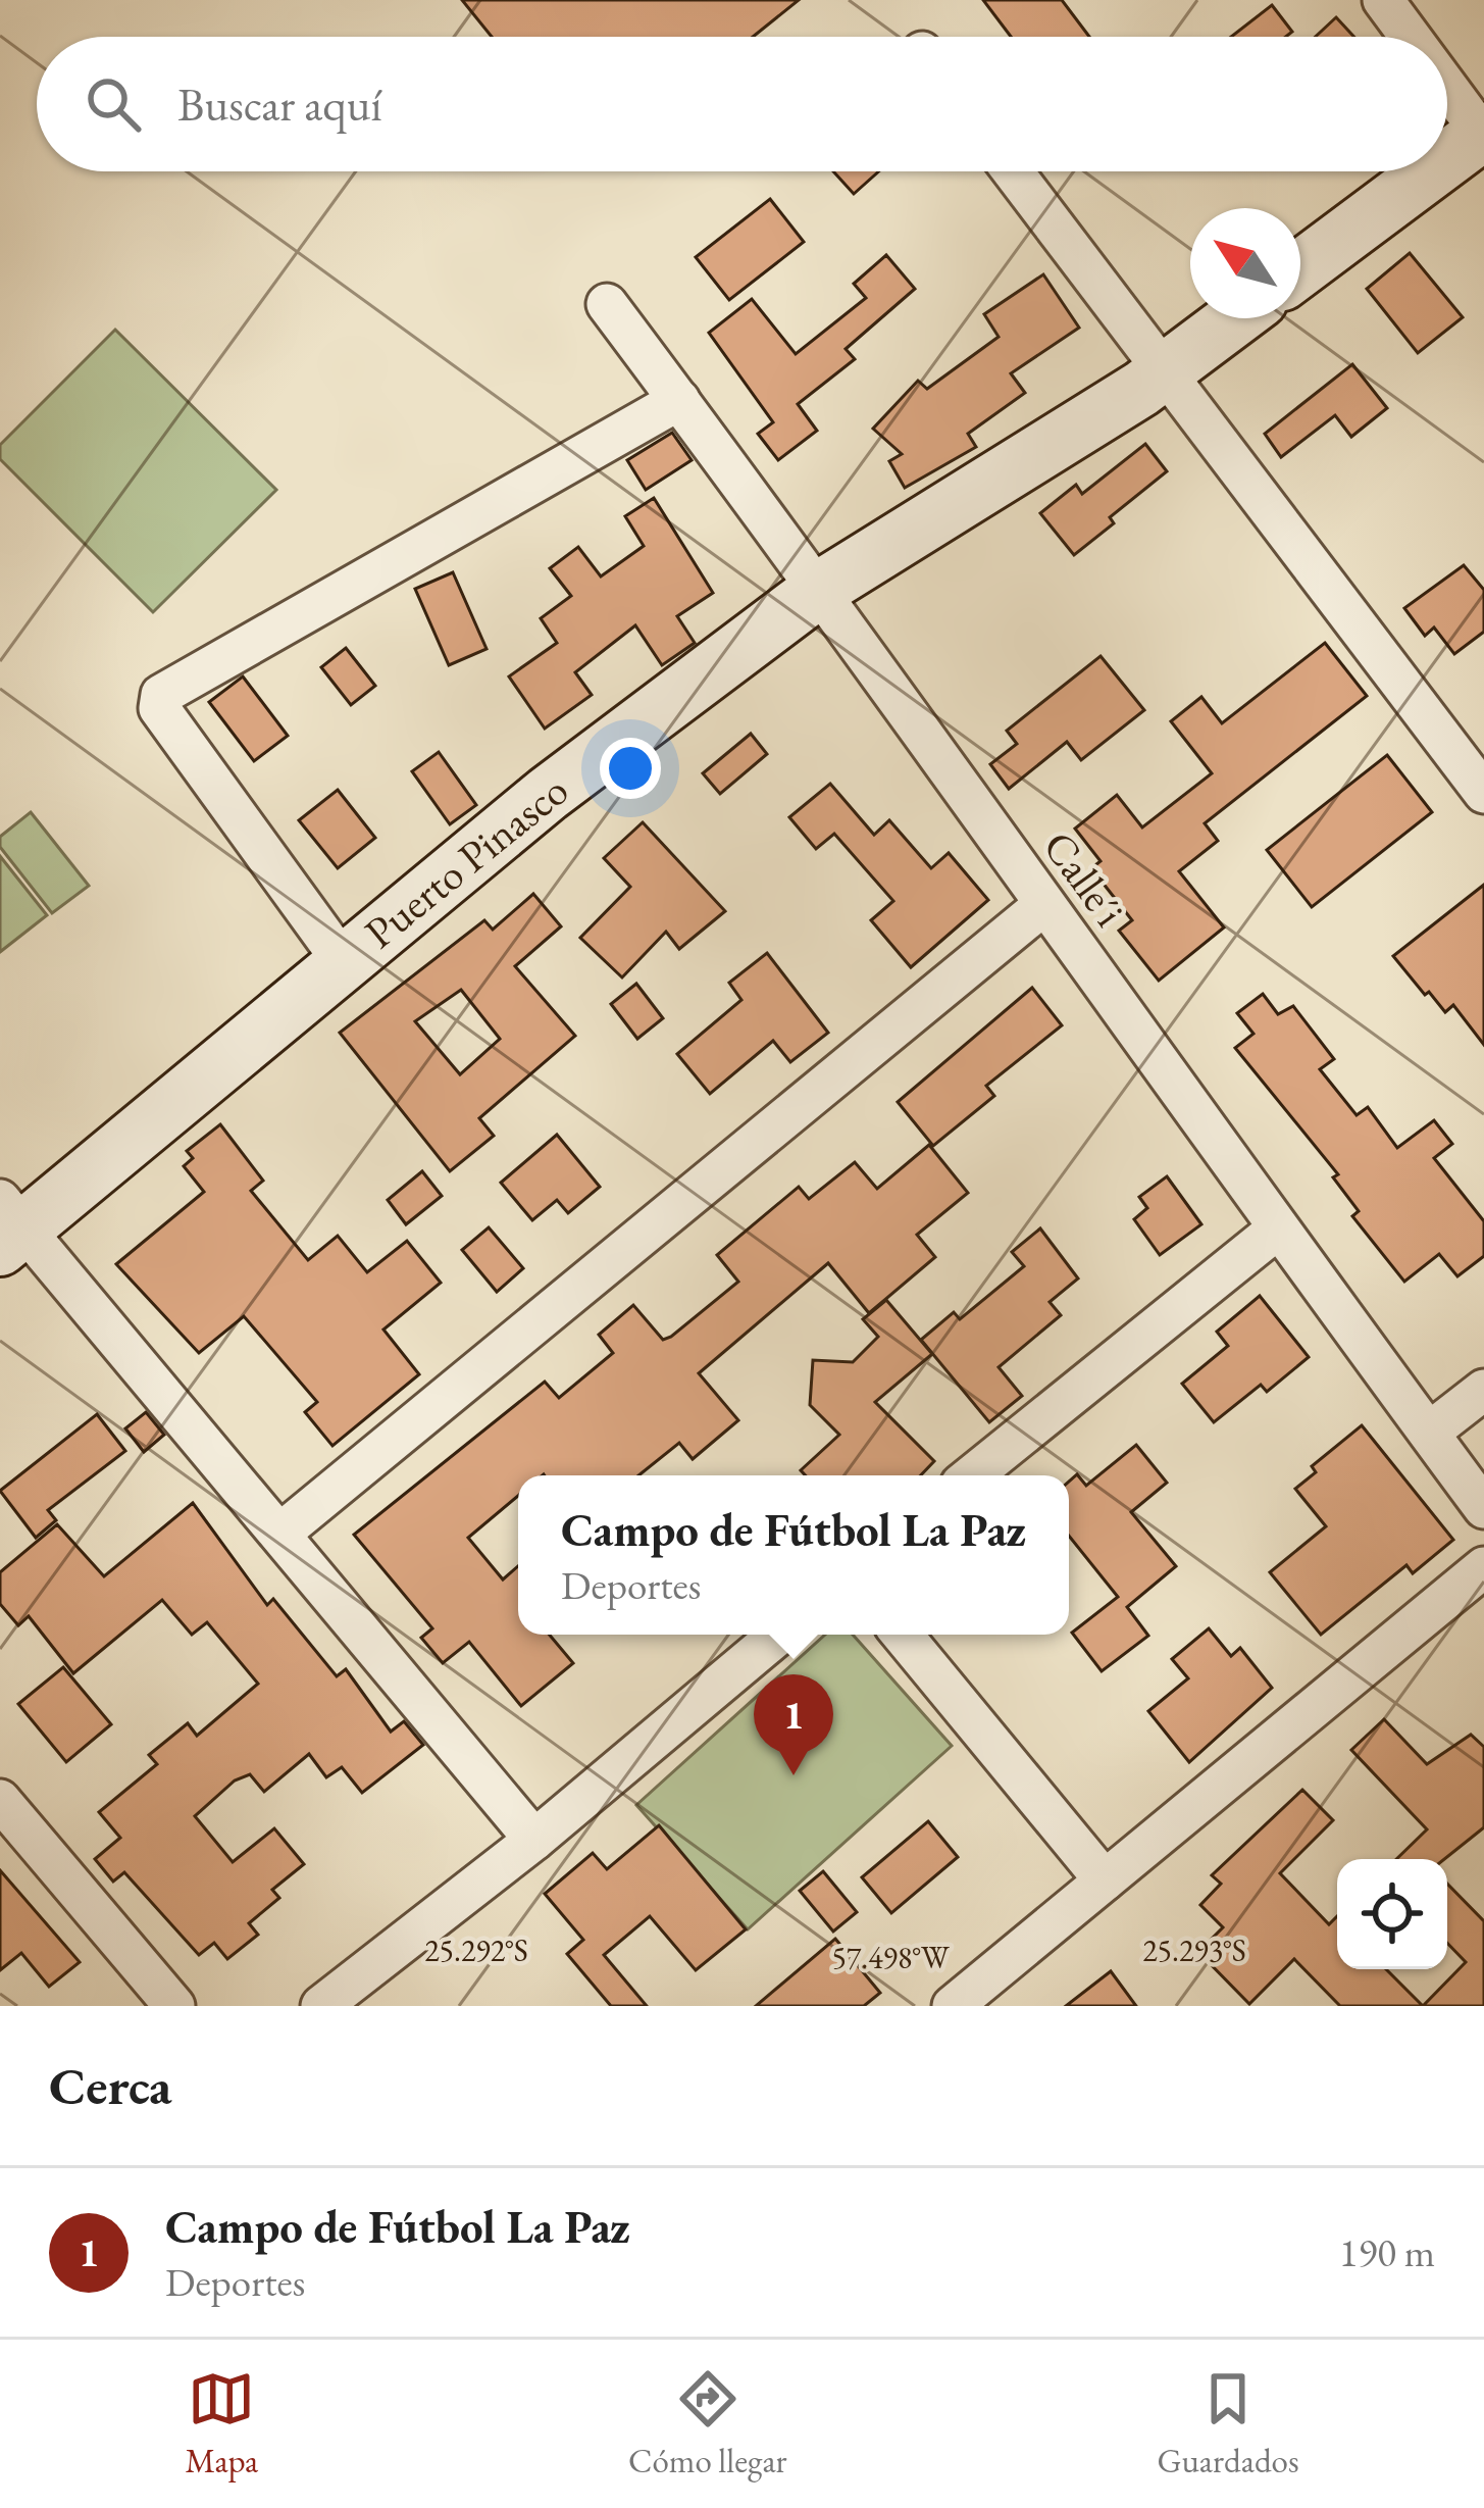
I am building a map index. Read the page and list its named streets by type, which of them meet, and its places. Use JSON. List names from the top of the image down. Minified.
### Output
{"streets":{"street":["Puerto Pinasco","Calle´i"]},"crossings":[["Puerto Pinasco","Calle´i"]],"north":"top left","page":{"search":"Buscar aquí","popup":["Campo de Fútbol La Paz","Deportes"],"pins":"1","heading":"Cerca","list":[{"mark":"1","name":"Campo de Fútbol La Paz","note":"Deportes","value":"190 m"}],"nav":["Mapa","Cómo llegar","Guardados"]},"coordinates":["25.292°S","25.293°S","57.498°W"]}
